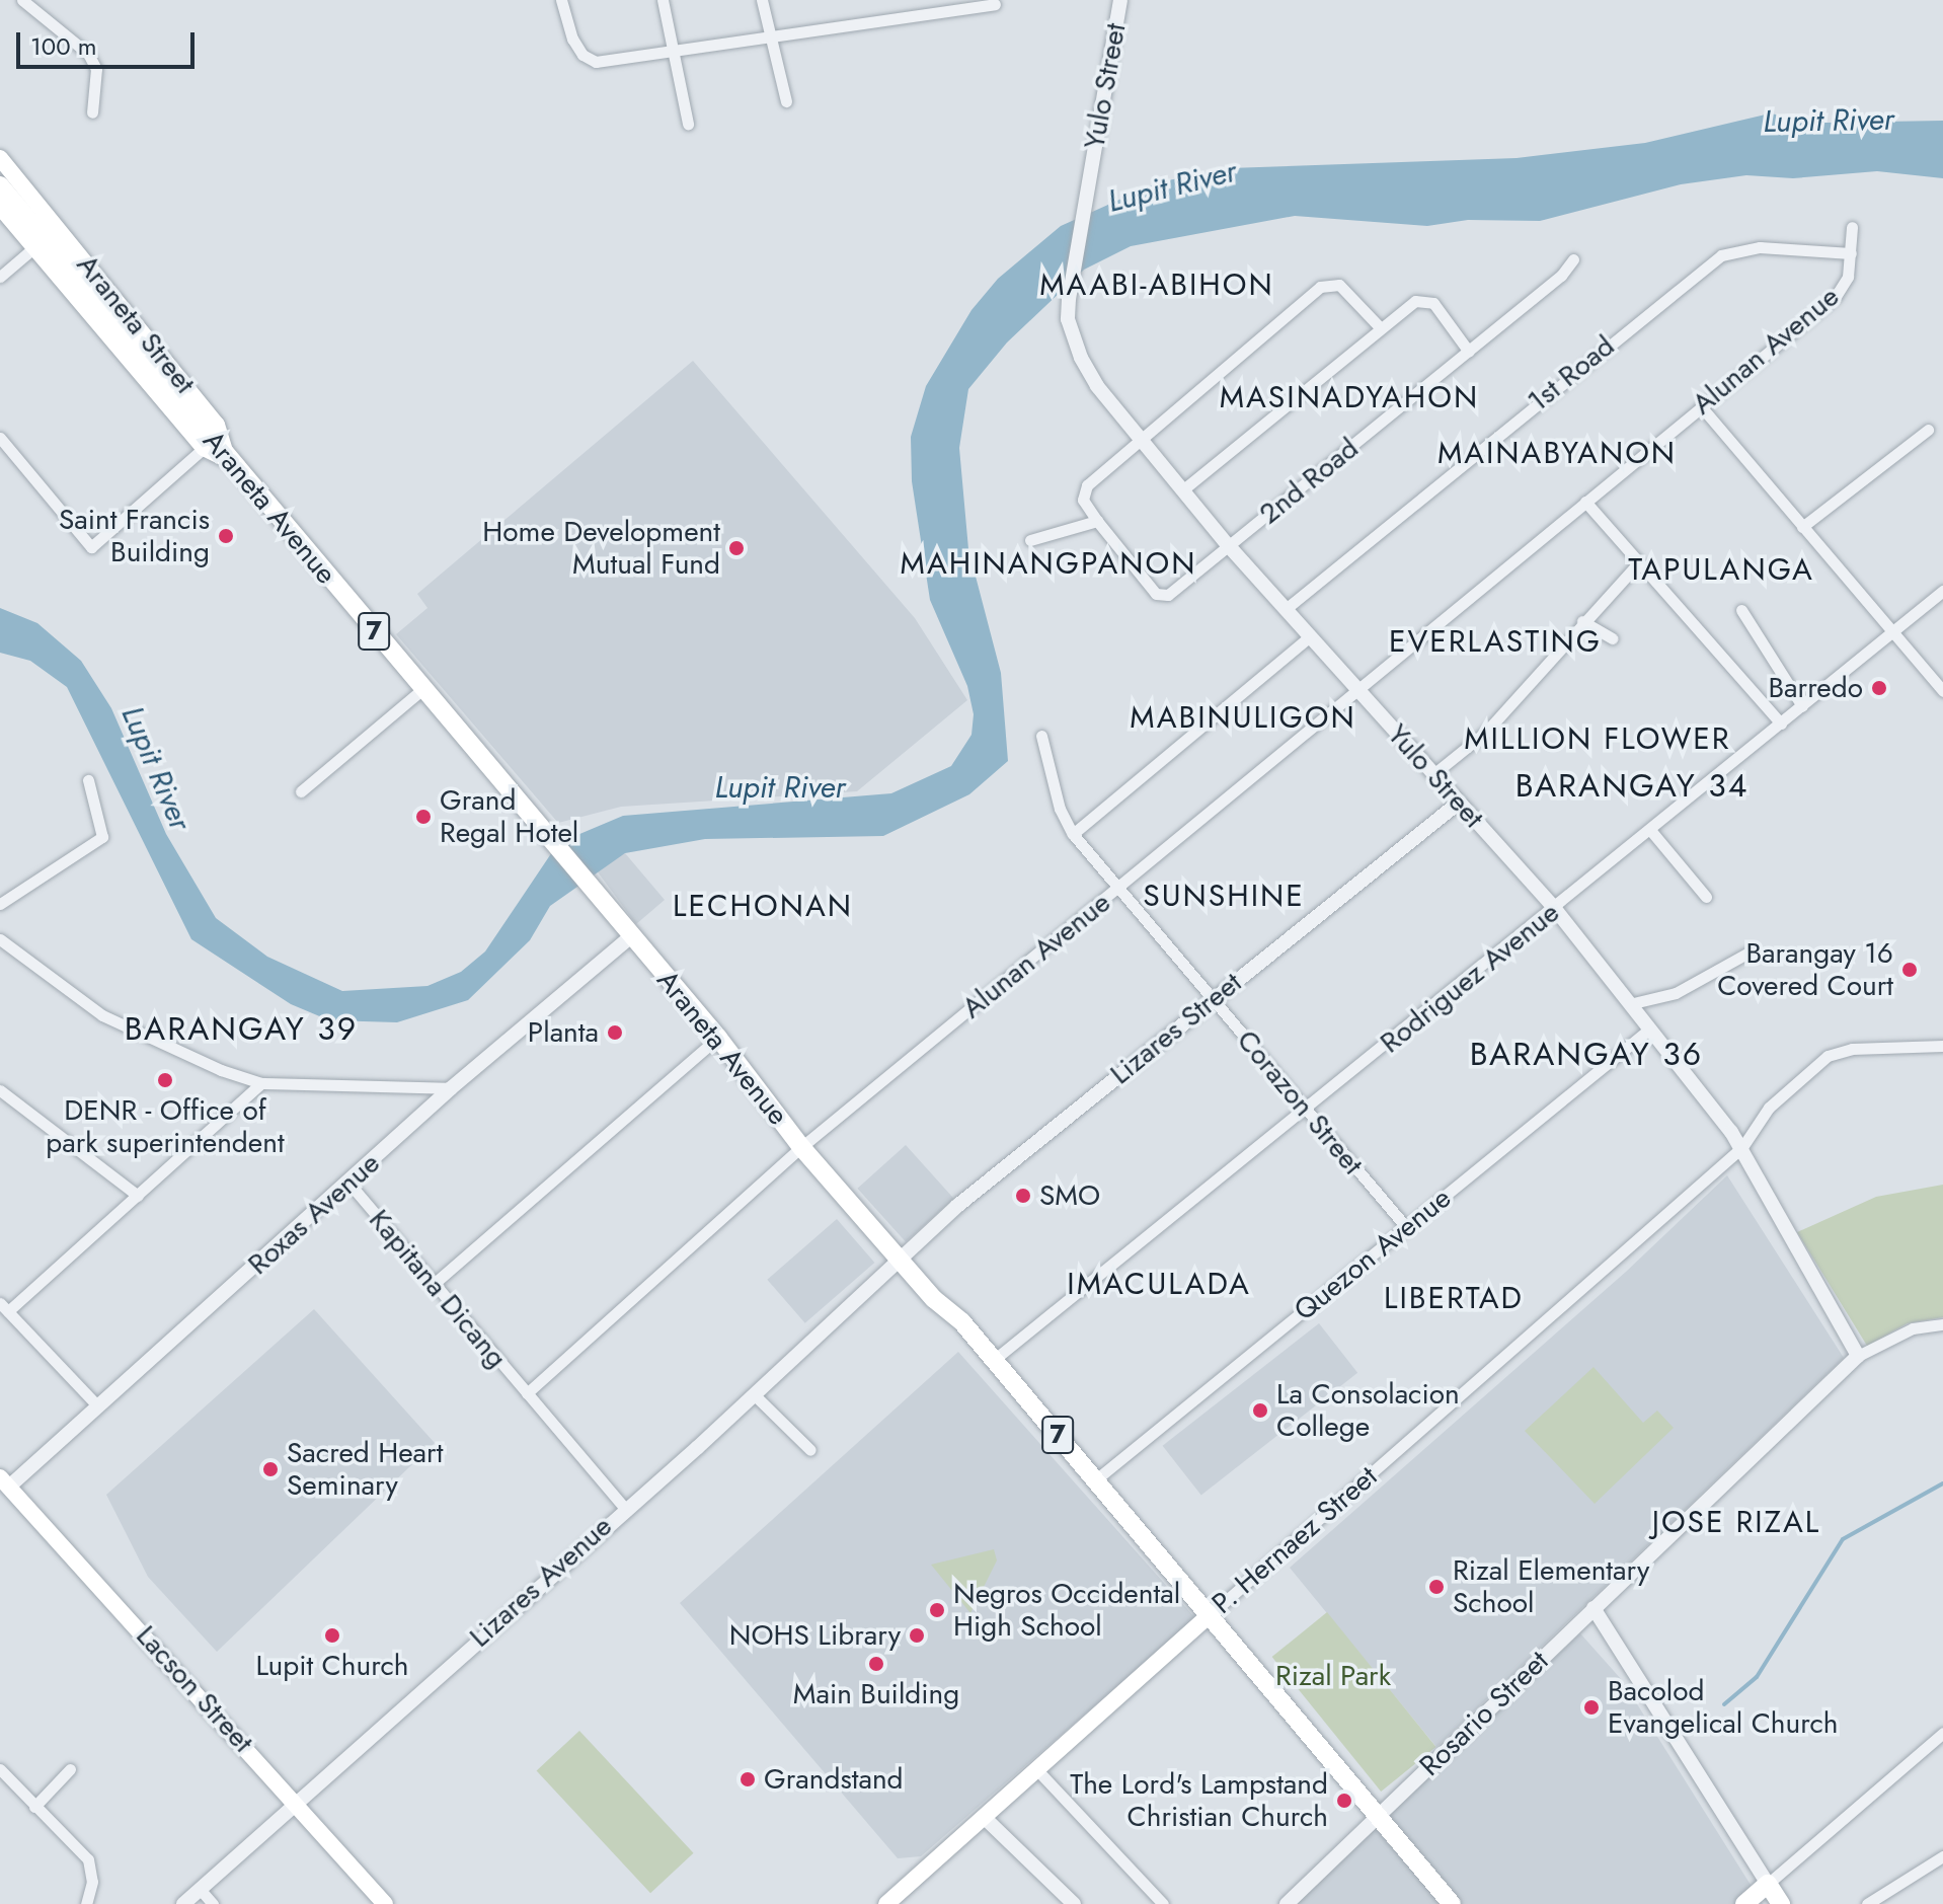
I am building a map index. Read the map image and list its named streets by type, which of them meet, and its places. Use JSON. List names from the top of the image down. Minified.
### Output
{"streets":{"main road":["Araneta Street","Araneta Avenue","7","P. Hernaez Street","Lacson Street"],"street":["Yulo Street","Alunan Avenue","1st Road","2nd Road","Rodriguez Avenue","Lizares Street","Corazon Street","Roxas Avenue","Quezon Avenue","Kapitana Dicang","Lizares Avenue","Rosario Street"]},"crossings":[["Yulo Street","Alunan Avenue"],["Yulo Street","1st Road"],["Yulo Street","2nd Road"],["Yulo Street","Rodriguez Avenue"],["Yulo Street","Lizares Street"],["Yulo Street","Quezon Avenue"],["Yulo Street","P. Hernaez Street"],["Yulo Street","Rosario Street"],["Araneta Street","Araneta Avenue"],["Alunan Avenue","1st Road"],["Alunan Avenue","Araneta Avenue"],["Alunan Avenue","Corazon Street"],["Alunan Avenue","Kapitana Dicang"],["Araneta Avenue","Rodriguez Avenue"],["Araneta Avenue","Lizares Street"],["Araneta Avenue","Roxas Avenue"],["Araneta Avenue","Quezon Avenue"],["Araneta Avenue","P. Hernaez Street"],["Araneta Avenue","Lizares Avenue"],["Araneta Avenue","Rosario Street"],["Rodriguez Avenue","Corazon Street"],["Lizares Street","Corazon Street"],["Lizares Street","Lizares Avenue"],["Corazon Street","Quezon Avenue"],["Roxas Avenue","Kapitana Dicang"],["Roxas Avenue","Lacson Street"],["Kapitana Dicang","Lizares Avenue"],["Lizares Avenue","Lacson Street"]],"districts":["MAABI-ABIHON","MASINADYAHON","MAINABYANON","MAHINANGPANON","TAPULANGA","EVERLASTING","MABINULIGON","MILLION FLOWER","BARANGAY 34","SUNSHINE","LECHONAN","BARANGAY 39","BARANGAY 36","IMACULADA","LIBERTAD","JOSE RIZAL"],"water":["Lupit River"],"parks":["Rizal Park"],"places":["Saint Francis Building","Home Development Mutual Fund","Barredo","Grand Regal Hotel","Barangay 16 Covered Court","Planta","DENR - Office of park superintendent","SMO","La Consolacion College","Sacred Heart Seminary","Rizal Elementary School","Negros Occidental High School","Lupit Church","NOHS Library","Main Building","Bacolod Evangelical Church","Grandstand","The Lord's Lampstand Christian Church"],"scale_bar":"100 m"}
